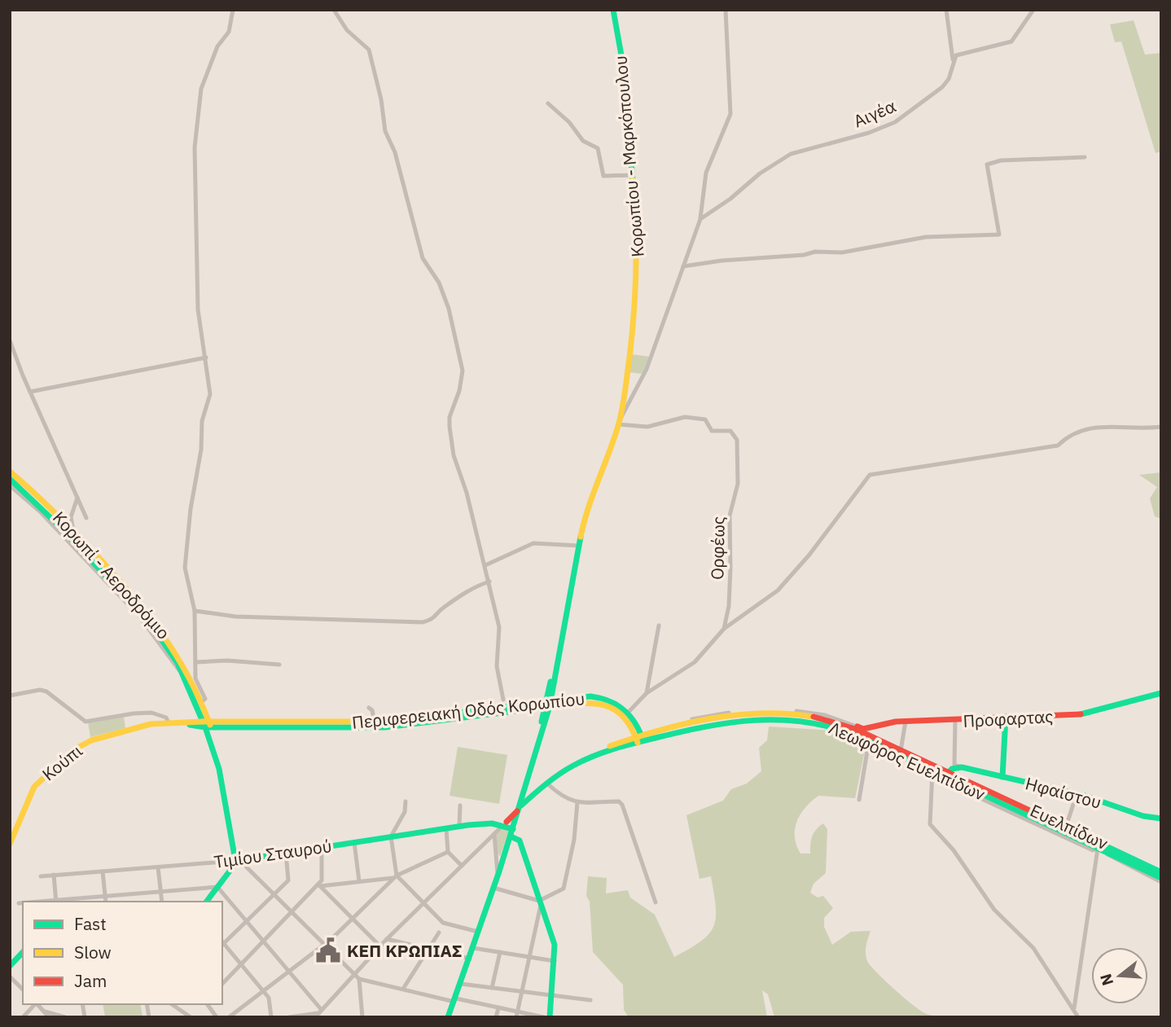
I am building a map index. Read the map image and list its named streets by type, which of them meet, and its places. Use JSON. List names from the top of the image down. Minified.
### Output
{"streets":{"main road":["Κορωπίου - Μαρκόπουλου","Κορωπί - Αεροδρόμιο","Περιφερειακή Οδός Κορωπίου","Προφαρτας","Λεωφόρος Ευελπίδων","Κούπι","Ηφαίστου","Τιμίου Σταυρού"],"street":["Αιγέα","Ορφέως"]},"crossings":[["Αιγέα","Κορωπίου - Μαρκόπουλου"],["Αιγέα","Ορφέως"],["Κορωπίου - Μαρκόπουλου","Ορφέως"],["Κορωπίου - Μαρκόπουλου","Περιφερειακή Οδός Κορωπίου"],["Κορωπίου - Μαρκόπουλου","Λεωφόρος Ευελπίδων"],["Κορωπίου - Μαρκόπουλου","Τιμίου Σταυρού"],["Κορωπί - Αεροδρόμιο","Περιφερειακή Οδός Κορωπίου"],["Κορωπί - Αεροδρόμιο","Κούπι"],["Περιφερειακή Οδός Κορωπίου","Λεωφόρος Ευελπίδων"],["Περιφερειακή Οδός Κορωπίου","Κούπι"],["Προφαρτας","Λεωφόρος Ευελπίδων"],["Λεωφόρος Ευελπίδων","Τιμίου Σταυρού"]],"places":{"public building":["ΚΕΠ ΚΡΩΠΙΑΣ"]},"legend":["Fast","Slow","Jam"],"north":"left"}
